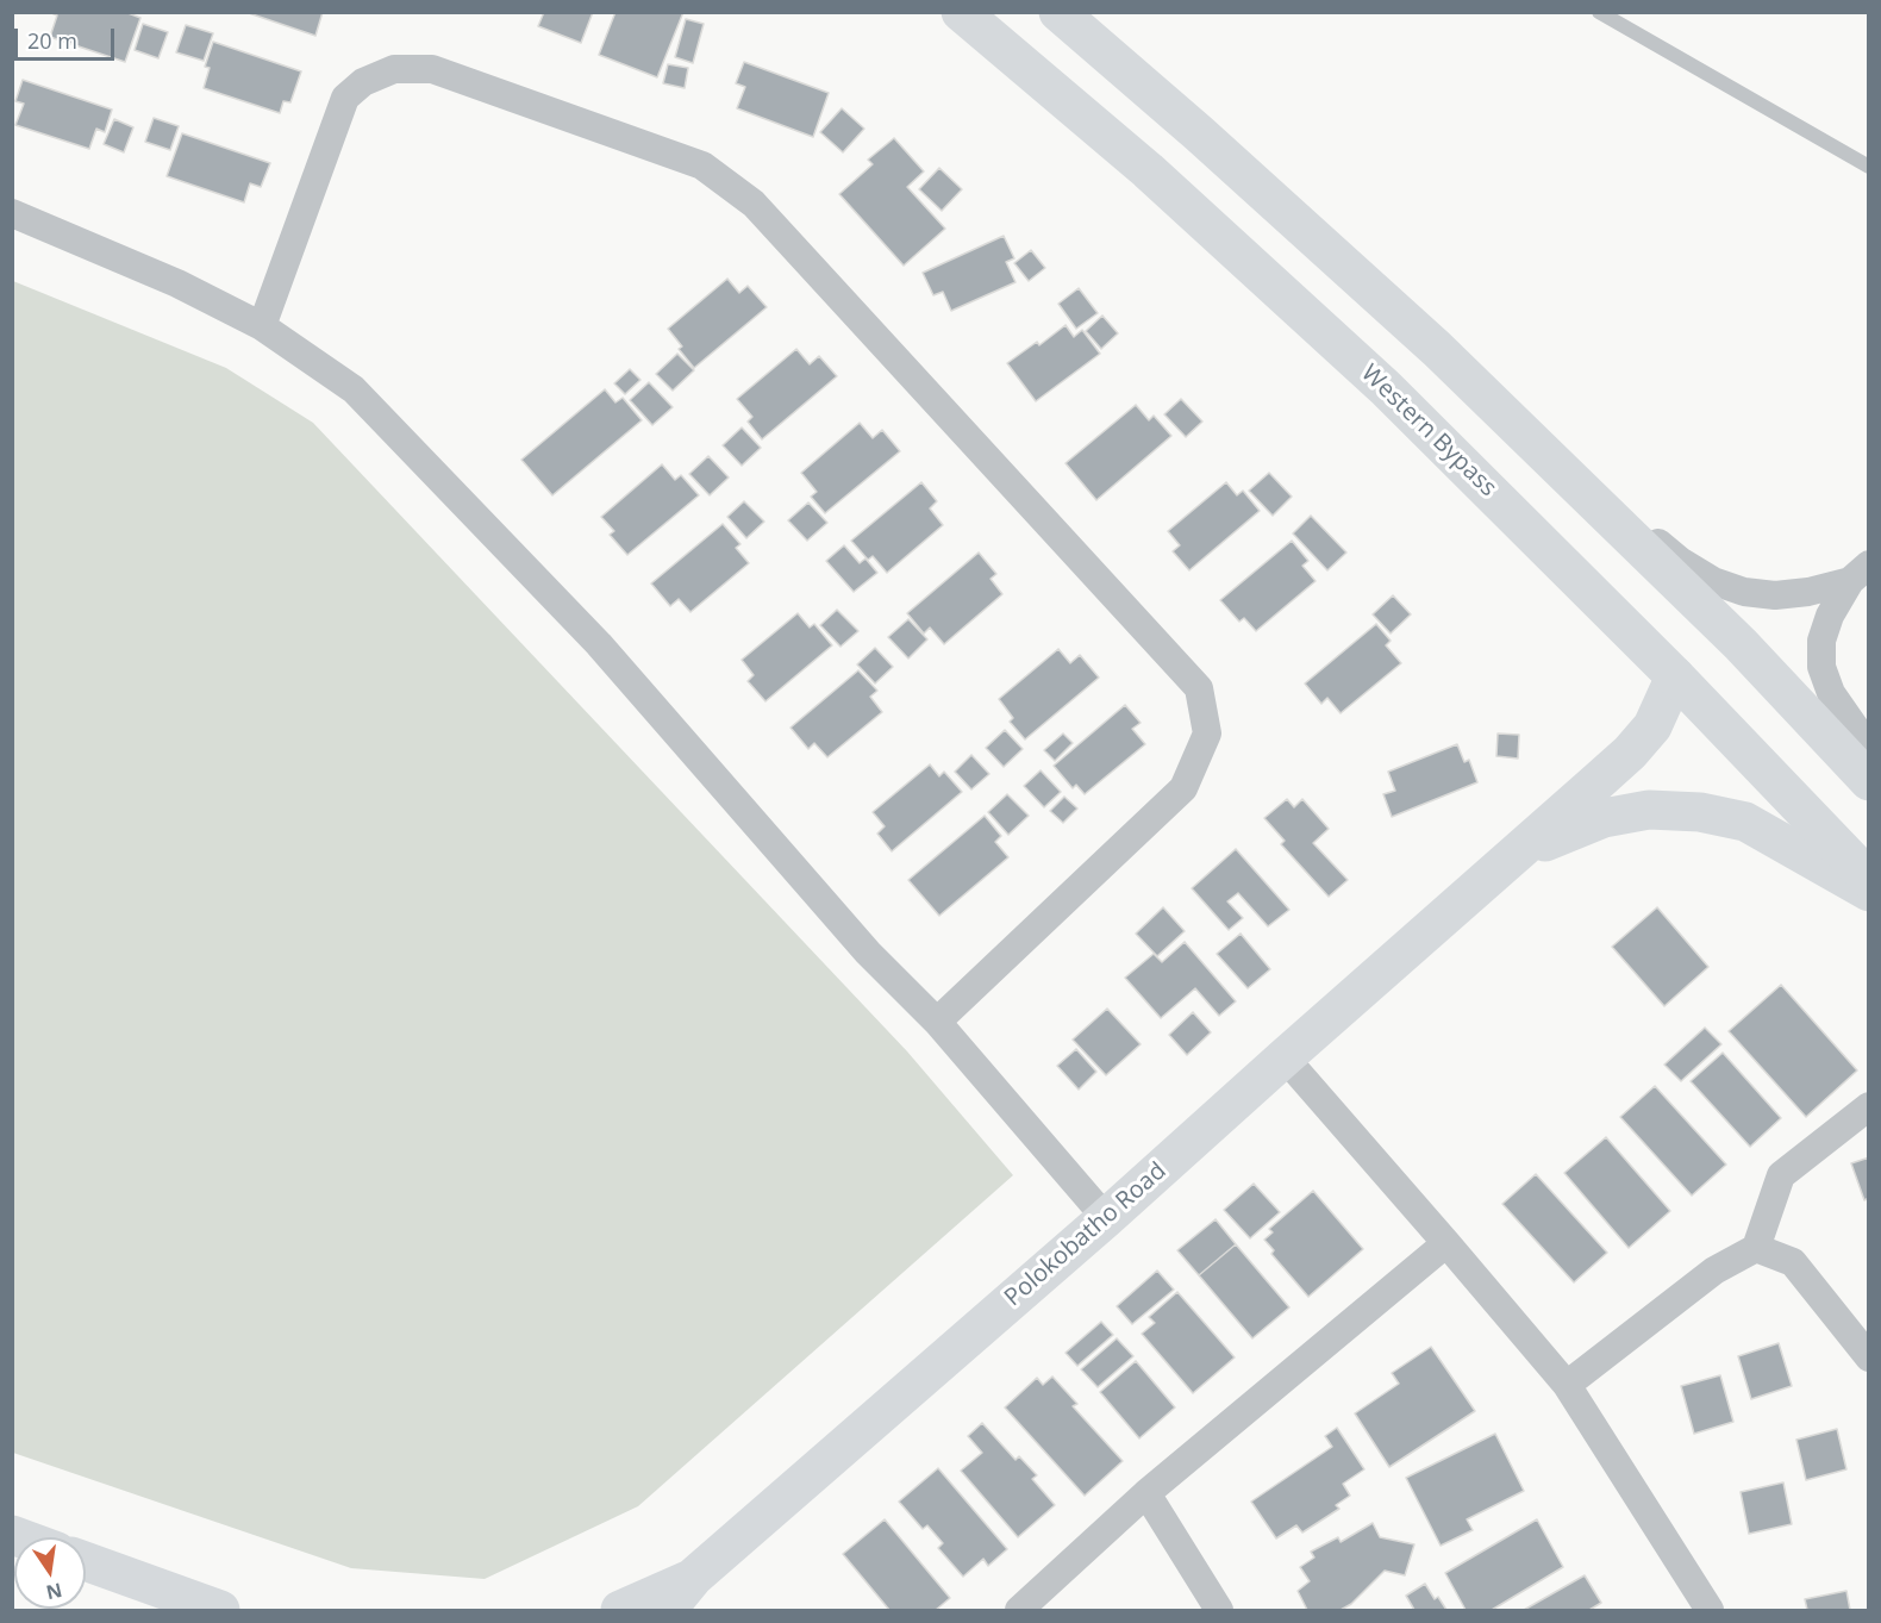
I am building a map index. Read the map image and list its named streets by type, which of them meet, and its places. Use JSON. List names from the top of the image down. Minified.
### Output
{"streets":{"main road":["Western Bypass","Polokobatho Road"]},"scale_bar":"20 m","north":"bottom"}
